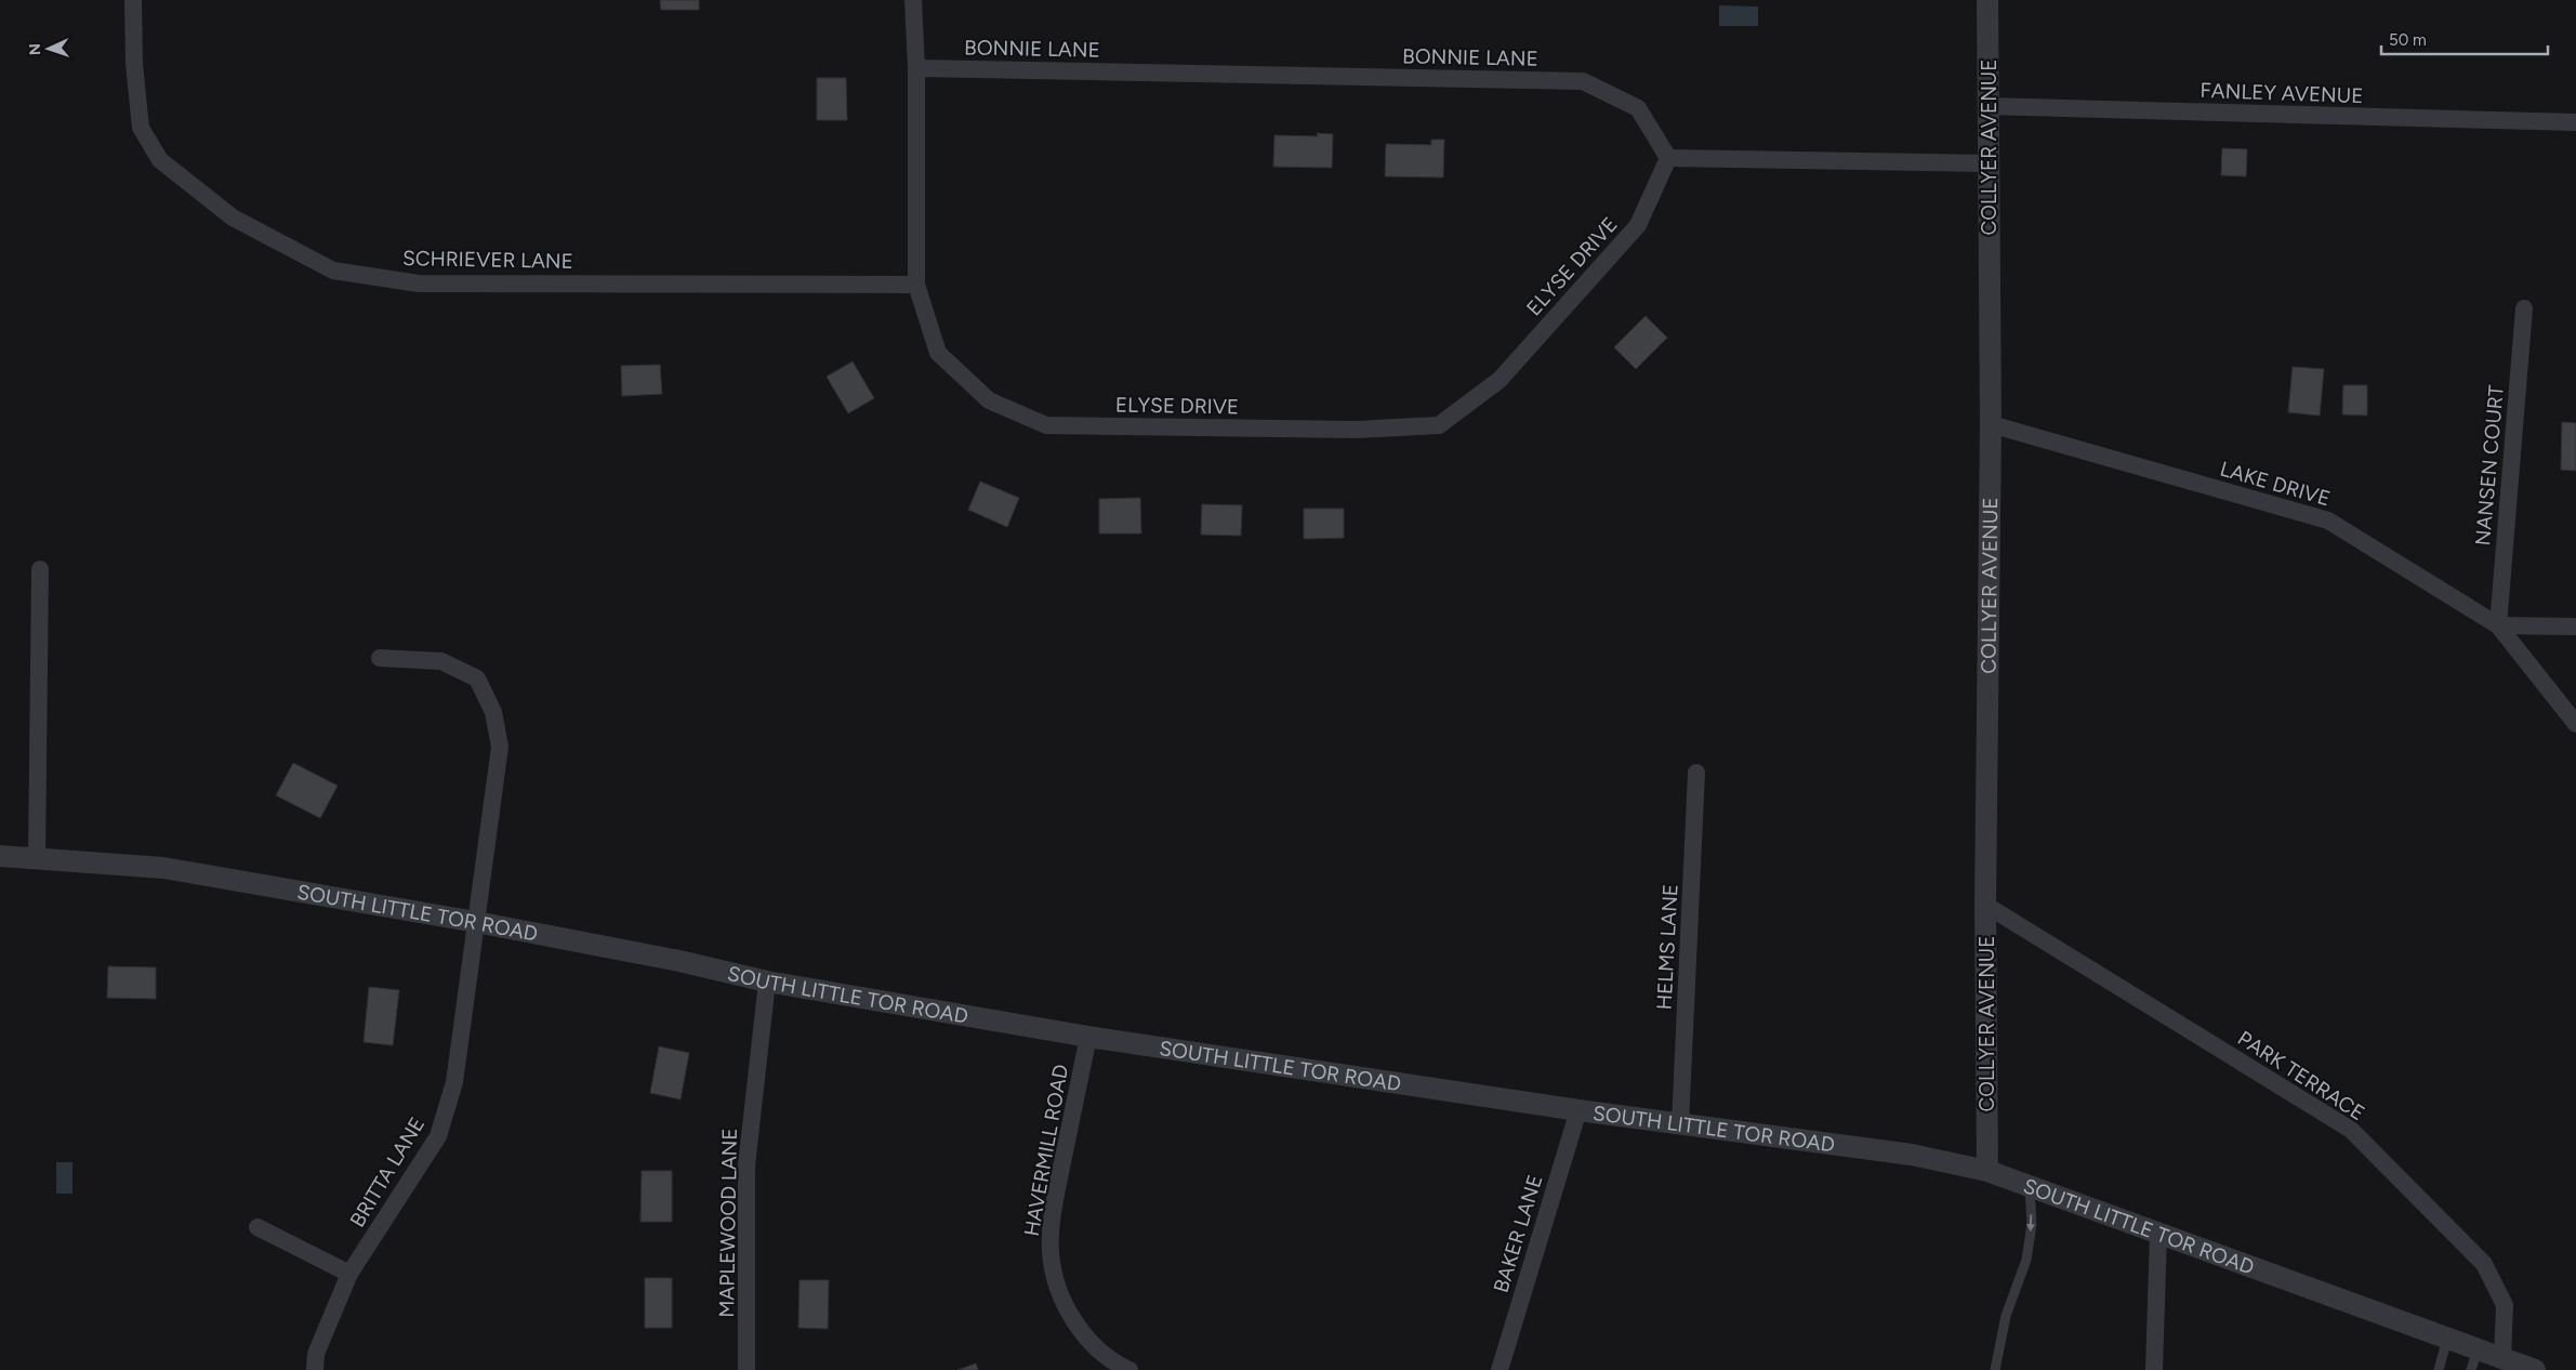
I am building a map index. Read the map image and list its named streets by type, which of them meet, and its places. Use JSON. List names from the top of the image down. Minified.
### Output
{"streets":{"street":["BONNIE LANE","FANLEY AVENUE","COLLYER AVENUE","SCHRIEVER LANE","ELYSE DRIVE","NANSEN COURT","LAKE DRIVE","SOUTH LITTLE TOR ROAD","HELMS LANE","PARK TERRACE","HAVERMILL ROAD","BRITTA LANE","MAPLEWOOD LANE","BAKER LANE"]},"crossings":[["BONNIE LANE","ELYSE DRIVE"],["FANLEY AVENUE","COLLYER AVENUE"],["COLLYER AVENUE","LAKE DRIVE"],["COLLYER AVENUE","SOUTH LITTLE TOR ROAD"],["COLLYER AVENUE","PARK TERRACE"],["SCHRIEVER LANE","ELYSE DRIVE"],["NANSEN COURT","LAKE DRIVE"],["SOUTH LITTLE TOR ROAD","HELMS LANE"],["SOUTH LITTLE TOR ROAD","PARK TERRACE"],["SOUTH LITTLE TOR ROAD","HAVERMILL ROAD"],["SOUTH LITTLE TOR ROAD","BRITTA LANE"],["SOUTH LITTLE TOR ROAD","MAPLEWOOD LANE"],["SOUTH LITTLE TOR ROAD","BAKER LANE"]],"scale_bar":"50 m","north":"left"}
